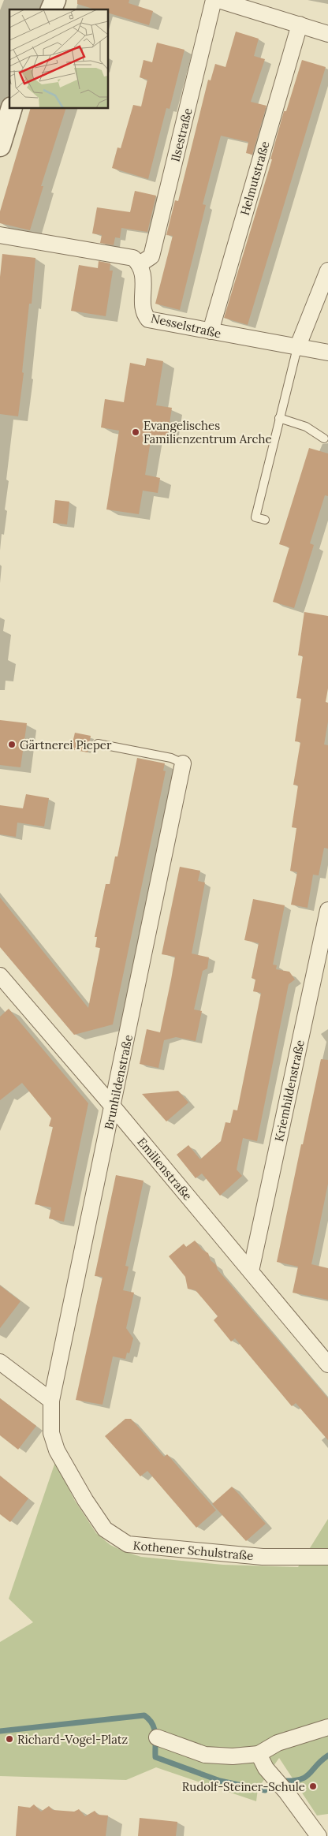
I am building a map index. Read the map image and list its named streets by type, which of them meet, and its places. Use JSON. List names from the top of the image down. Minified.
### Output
{"streets":{"street":["Ilsestraße","Helmutstraße","Nesselstraße","Brunhildenstraße","Kriemhildenstraße","Emilienstraße","Kothener Schulstraße"]},"crossings":[["Ilsestraße","Nesselstraße"],["Helmutstraße","Nesselstraße"],["Brunhildenstraße","Emilienstraße"],["Brunhildenstraße","Kothener Schulstraße"],["Kriemhildenstraße","Emilienstraße"]],"places":["Evangelisches Familienzentrum Arche","Gärtnerei Pieper","Richard-Vogel-Platz","Rudolf-Steiner-Schule"]}
